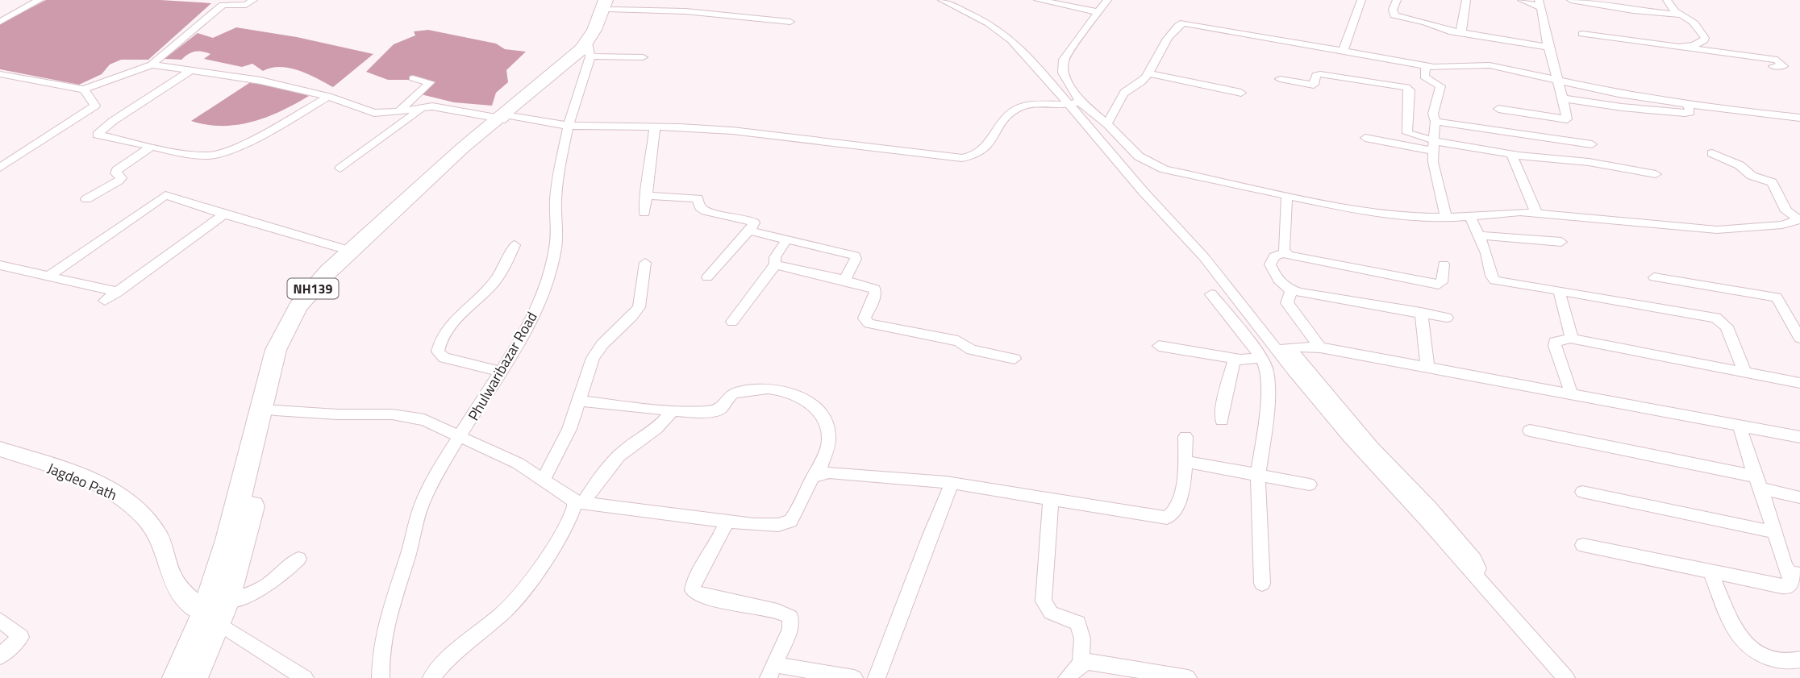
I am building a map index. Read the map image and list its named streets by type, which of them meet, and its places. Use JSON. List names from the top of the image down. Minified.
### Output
{"streets":{"highway":["NH139"],"main road":["Jagdeo Path"],"street":["Phulwaribazar Road"]},"crossings":[["NH139","Phulwaribazar Road"],["NH139","Jagdeo Path"]]}
